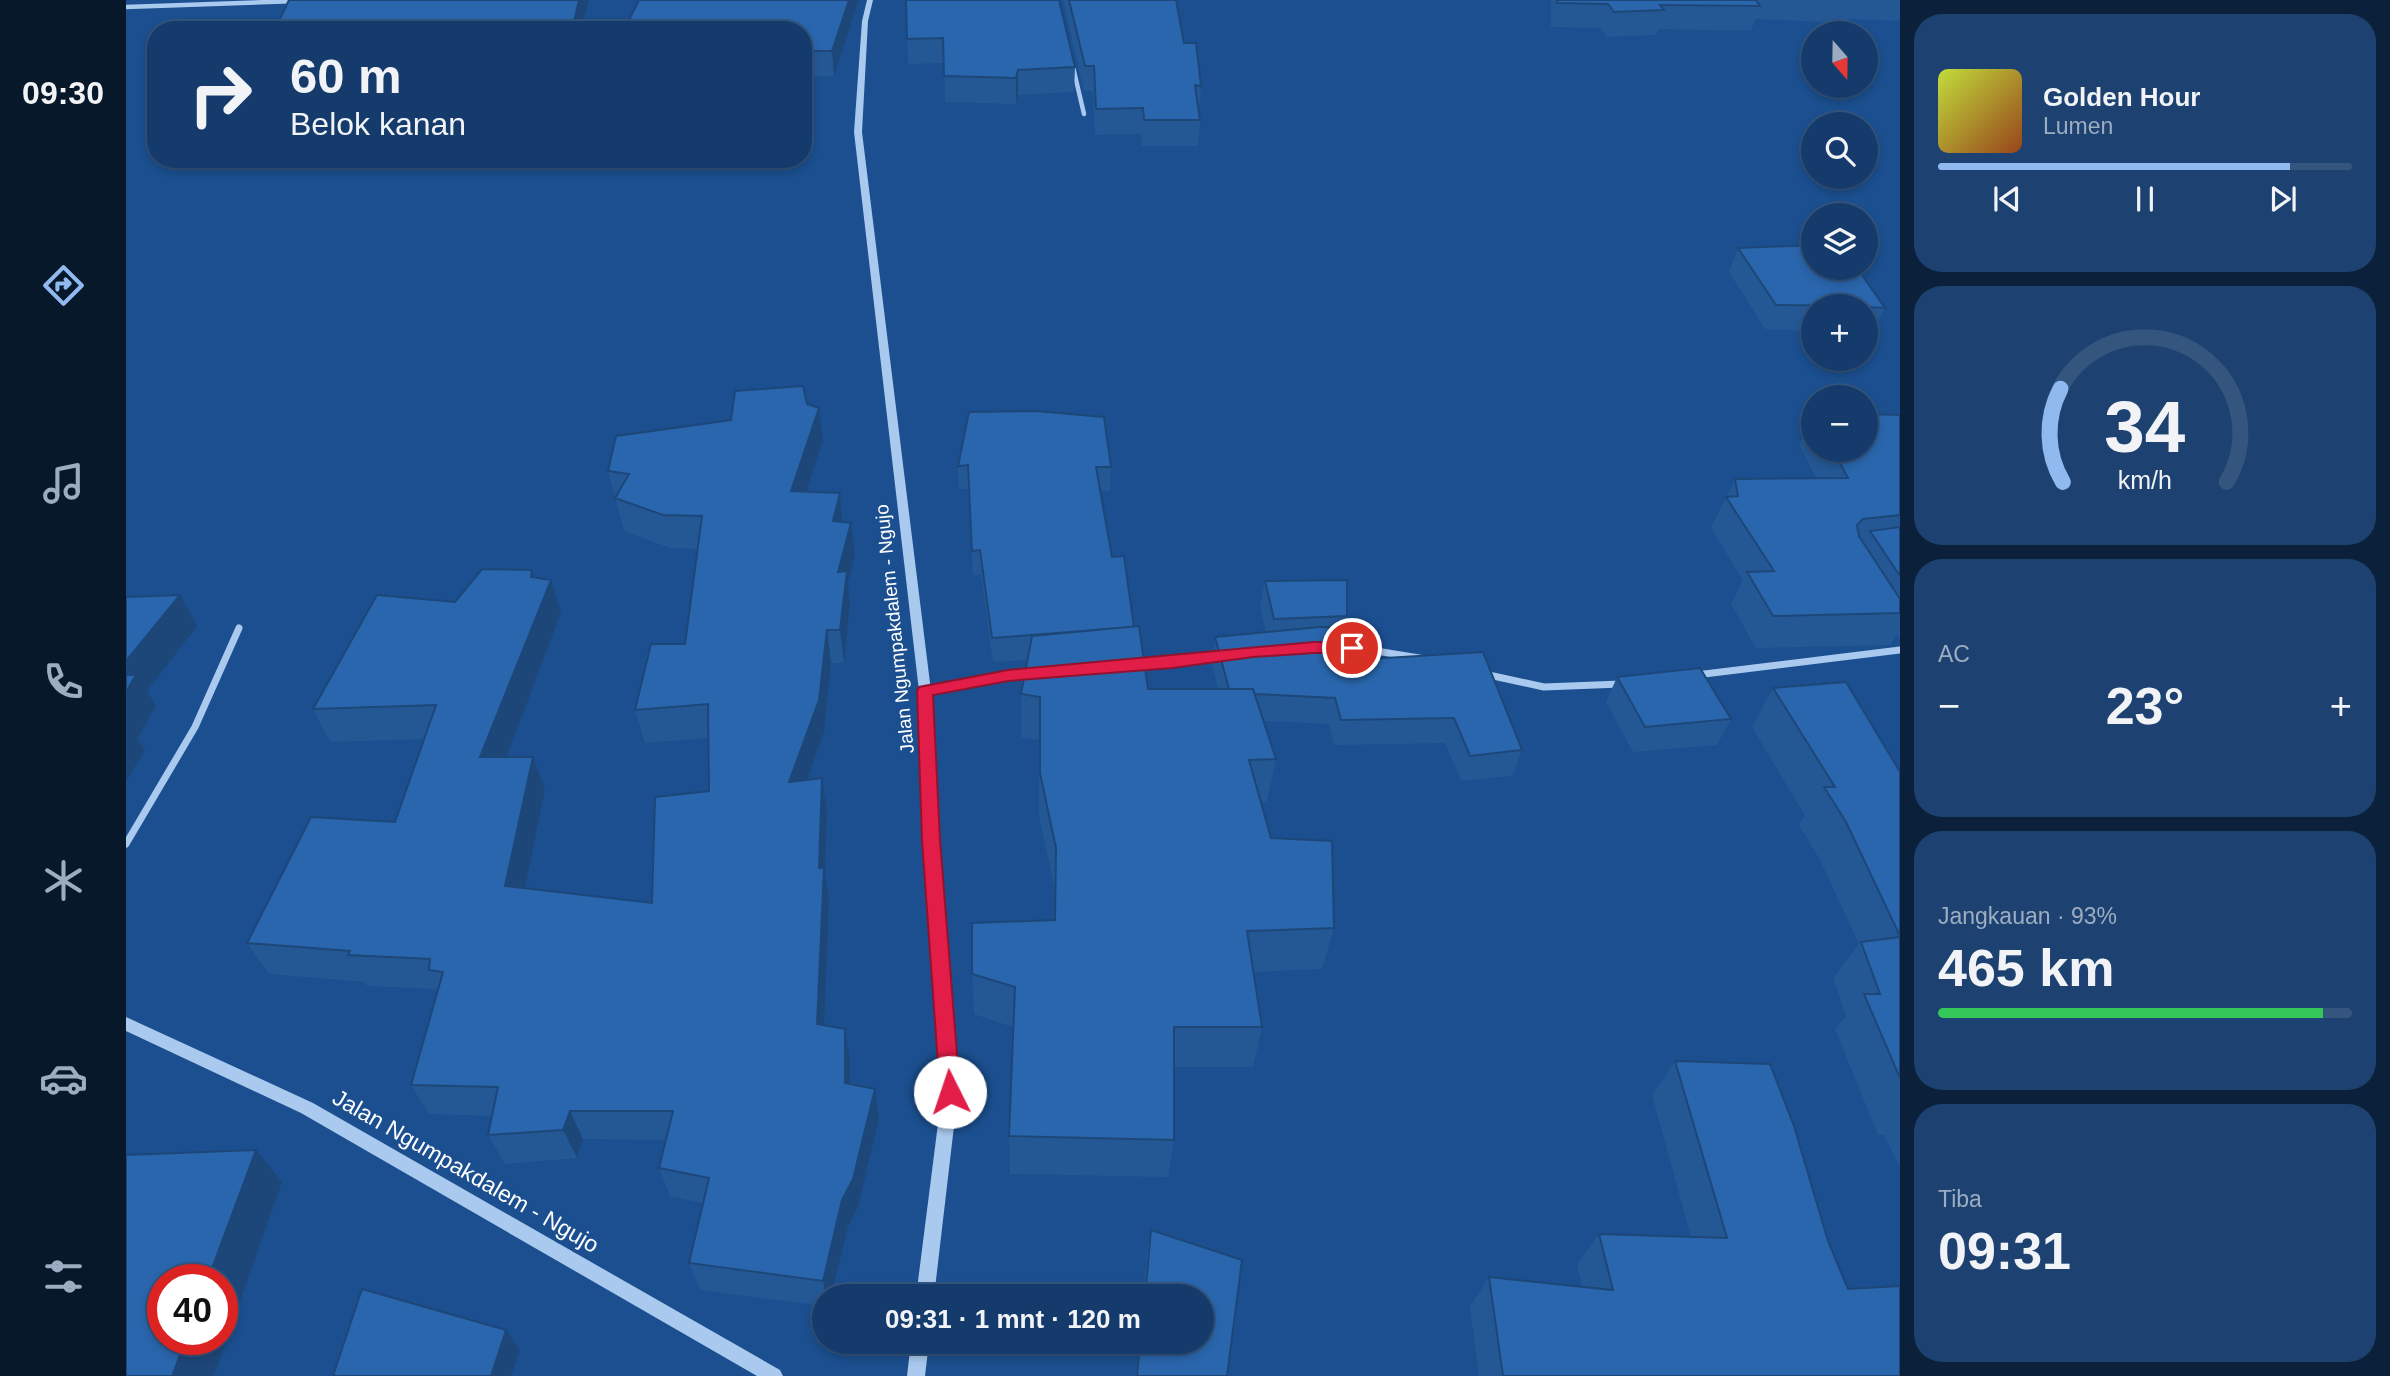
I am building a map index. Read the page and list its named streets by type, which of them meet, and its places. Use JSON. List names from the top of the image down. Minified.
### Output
{"streets":{"street":["Jalan Ngumpakdalem - Ngujo"]},"north":"bottom","page":{"tabs":"09:30","map_buttons":["+","−"],"turn":["60 m","Belok kanan"],"song":["Golden Hour","Lumen"],"tile":["AC",["Jangkauan · 93%","465 km"],["Tiba","09:31"]],"heat":["−","23°","+"],"limit":"40","trip":"09:31 · 1 mnt · 120 m","gauge":["34","km/h"]}}
